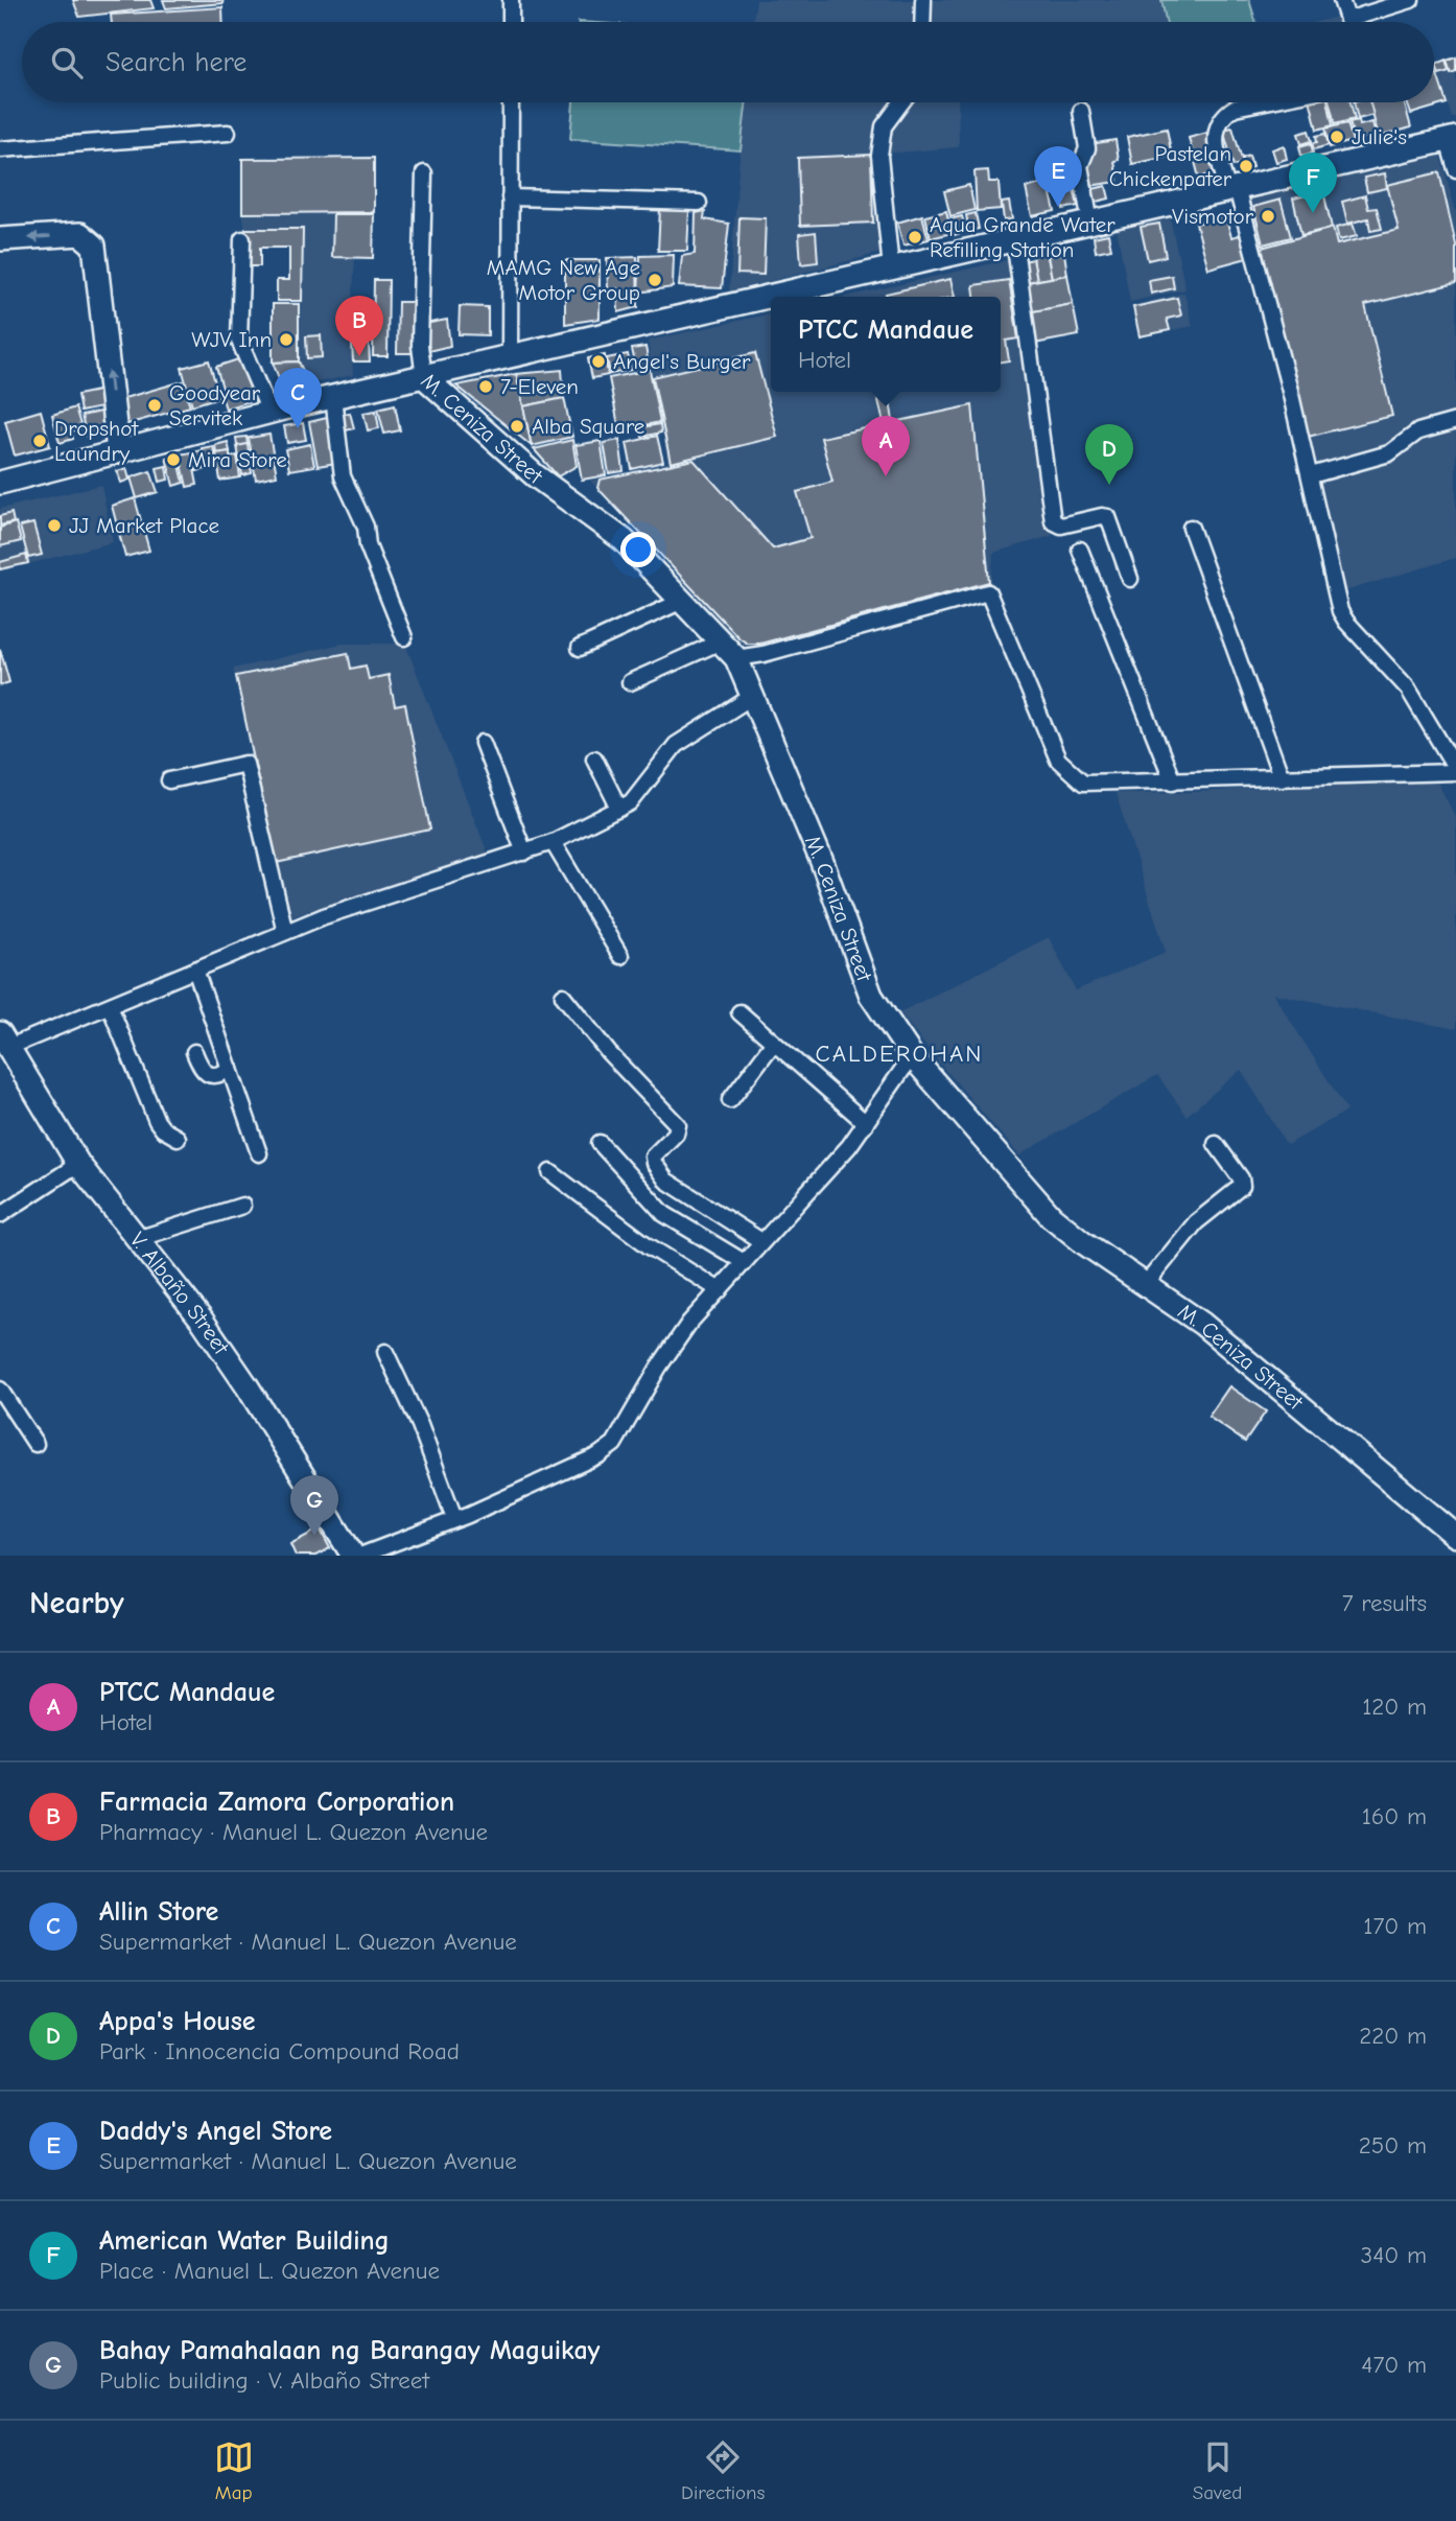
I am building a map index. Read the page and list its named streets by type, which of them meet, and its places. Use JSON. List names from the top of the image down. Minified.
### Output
{"streets":{"street":["M. Ceniza Street","V. Albaño Street"]},"districts":["CALDEROHAN"],"places":["Julie's","Pastelan Chickenpater","Vismotor","Aqua Grande Water Refilling Station","MAMG New Age Motor Group","WJV Inn","Angel's Burger","7-Eleven","Goodyear Servitek","Alba Square","Dropshot Laundry","Mira Store","JJ Market Place"],"page":{"search":"Search here","pins":["E","F","B","C","A","D","G"],"popup":["PTCC Mandaue","Hotel"],"heading":["Nearby","7 results"],"list":[{"mark":"A","name":"PTCC Mandaue","note":"Hotel","value":"120 m"},{"mark":"B","name":"Farmacia Zamora Corporation","note":"Pharmacy · Manuel L. Quezon Avenue","value":"160 m"},{"mark":"C","name":"Allin Store","note":"Supermarket · Manuel L. Quezon Avenue","value":"170 m"},{"mark":"D","name":"Appa's House","note":"Park · Innocencia Compound Road","value":"220 m"},{"mark":"E","name":"Daddy's Angel Store","note":"Supermarket · Manuel L. Quezon Avenue","value":"250 m"},{"mark":"F","name":"American Water Building","note":"Place · Manuel L. Quezon Avenue","value":"340 m"},{"mark":"G","name":"Bahay Pamahalaan ng Barangay Maguikay","note":"Public building · V. Albaño Street","value":"470 m"}],"nav":["Map","Directions","Saved"]}}
